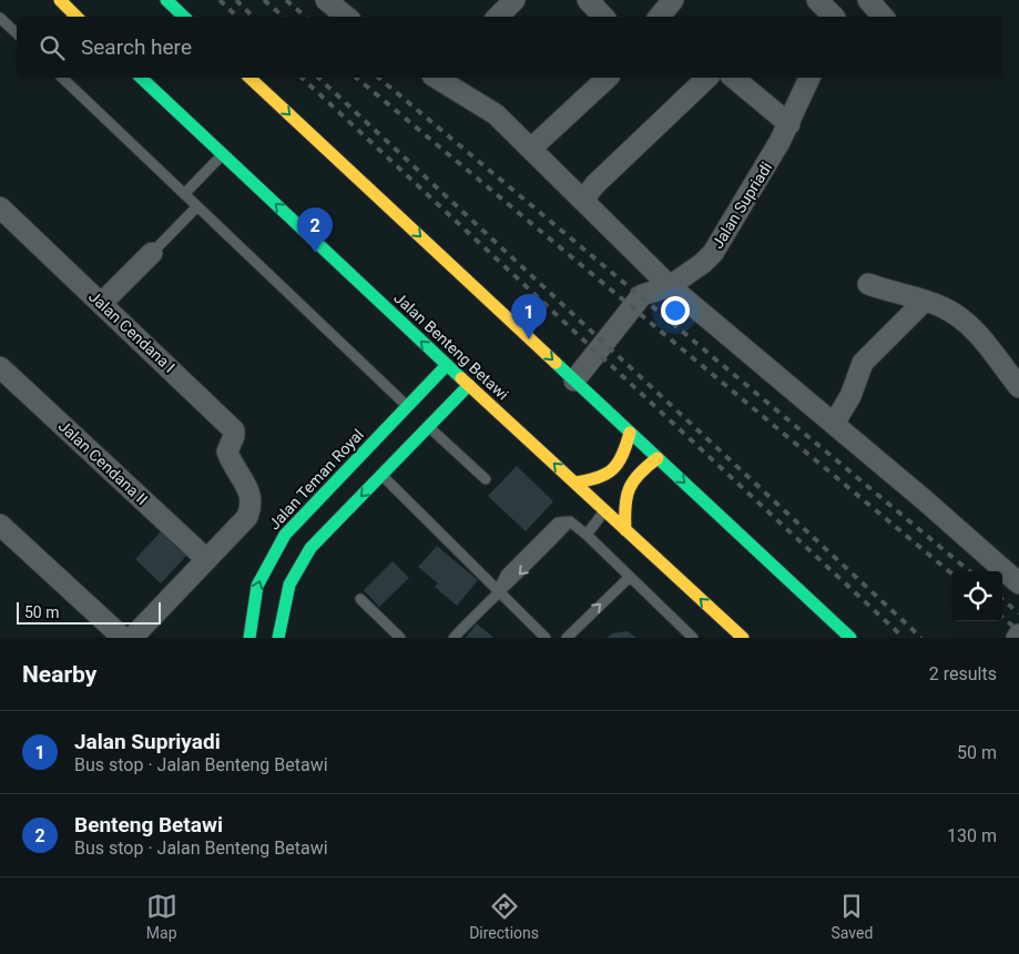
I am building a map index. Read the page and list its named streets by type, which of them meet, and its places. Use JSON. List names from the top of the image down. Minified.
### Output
{"streets":{"main road":["Jalan Benteng Betawi","Jalan Teman Royal"],"street":["Jalan Supriadi","Jalan Cendana I","Jalan Cendana II"]},"crossings":[["Jalan Cendana I","Jalan Cendana II"],["Jalan Benteng Betawi","Jalan Teman Royal"]],"scale_bar":"50 m","page":{"search":"Search here","pins":["2","1"],"scale":"50 m","heading":["Nearby","2 results"],"list":[{"mark":"1","name":"Jalan Supriyadi","note":"Bus stop · Jalan Benteng Betawi","value":"50 m"},{"mark":"2","name":"Benteng Betawi","note":"Bus stop · Jalan Benteng Betawi","value":"130 m"}],"nav":["Map","Directions","Saved"]}}
